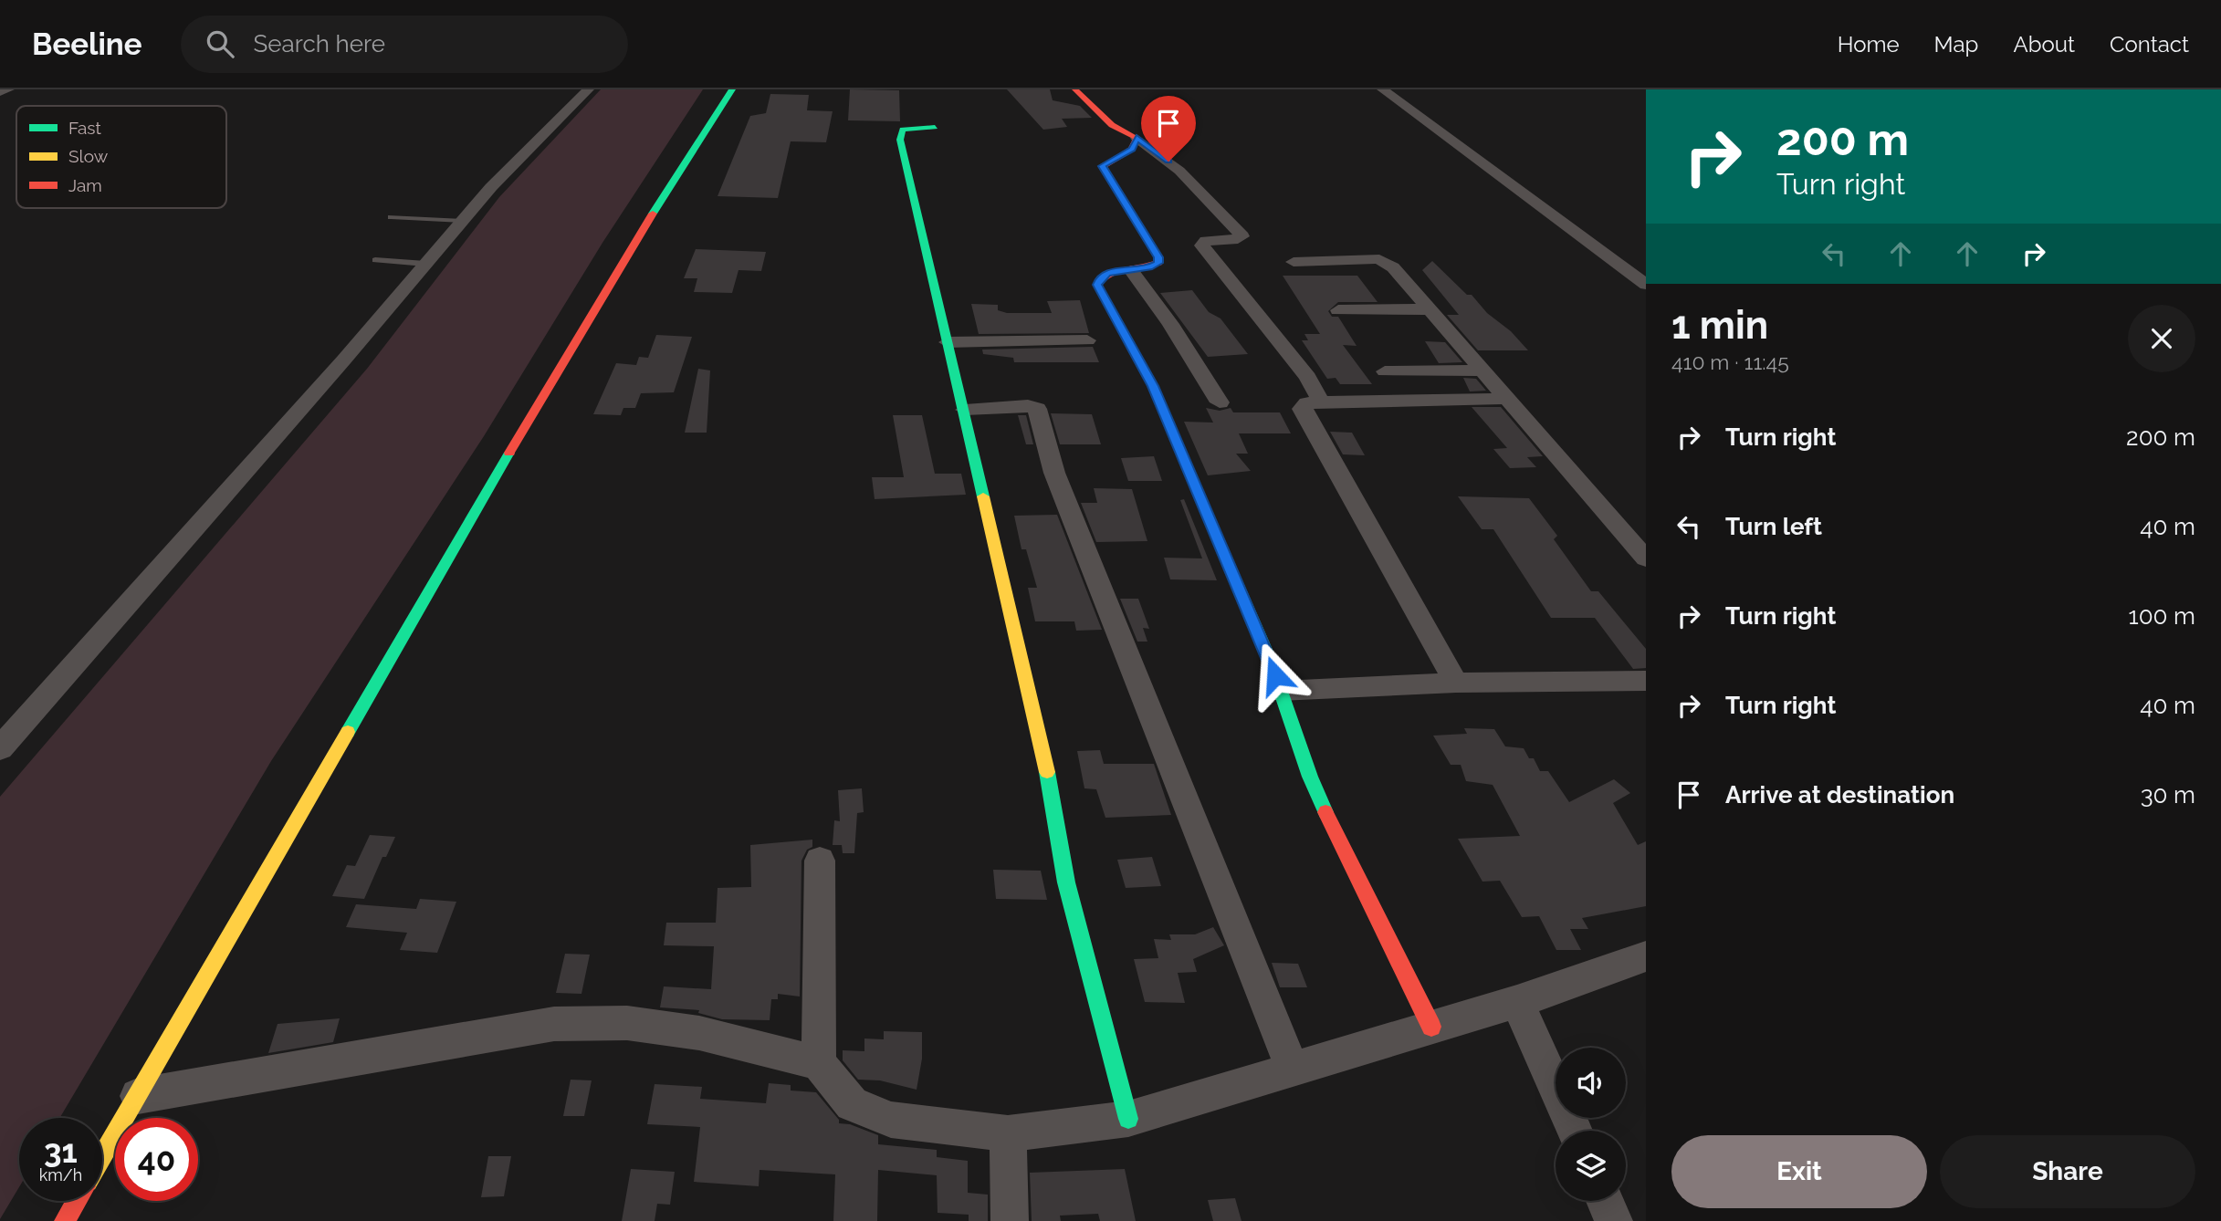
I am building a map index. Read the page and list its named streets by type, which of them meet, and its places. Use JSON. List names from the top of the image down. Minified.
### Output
{"legend":["Fast","Slow","Jam"],"page":{"header":"Beeline","search":"Search here","nav":["Home","Map","About","Contact"],"turn":["200 m","Turn right"],"heading":["1 min","410 m · 11:45"],"list":[{"name":"Turn right","value":"200 m"},{"name":"Turn left","value":"40 m"},{"name":"Turn right","value":"100 m"},{"name":"Turn right","value":"40 m"},{"name":"Arrive at destination","value":"30 m"}],"speed":"31 km/h","limit":"40","buttons":["Exit","Share"]}}
